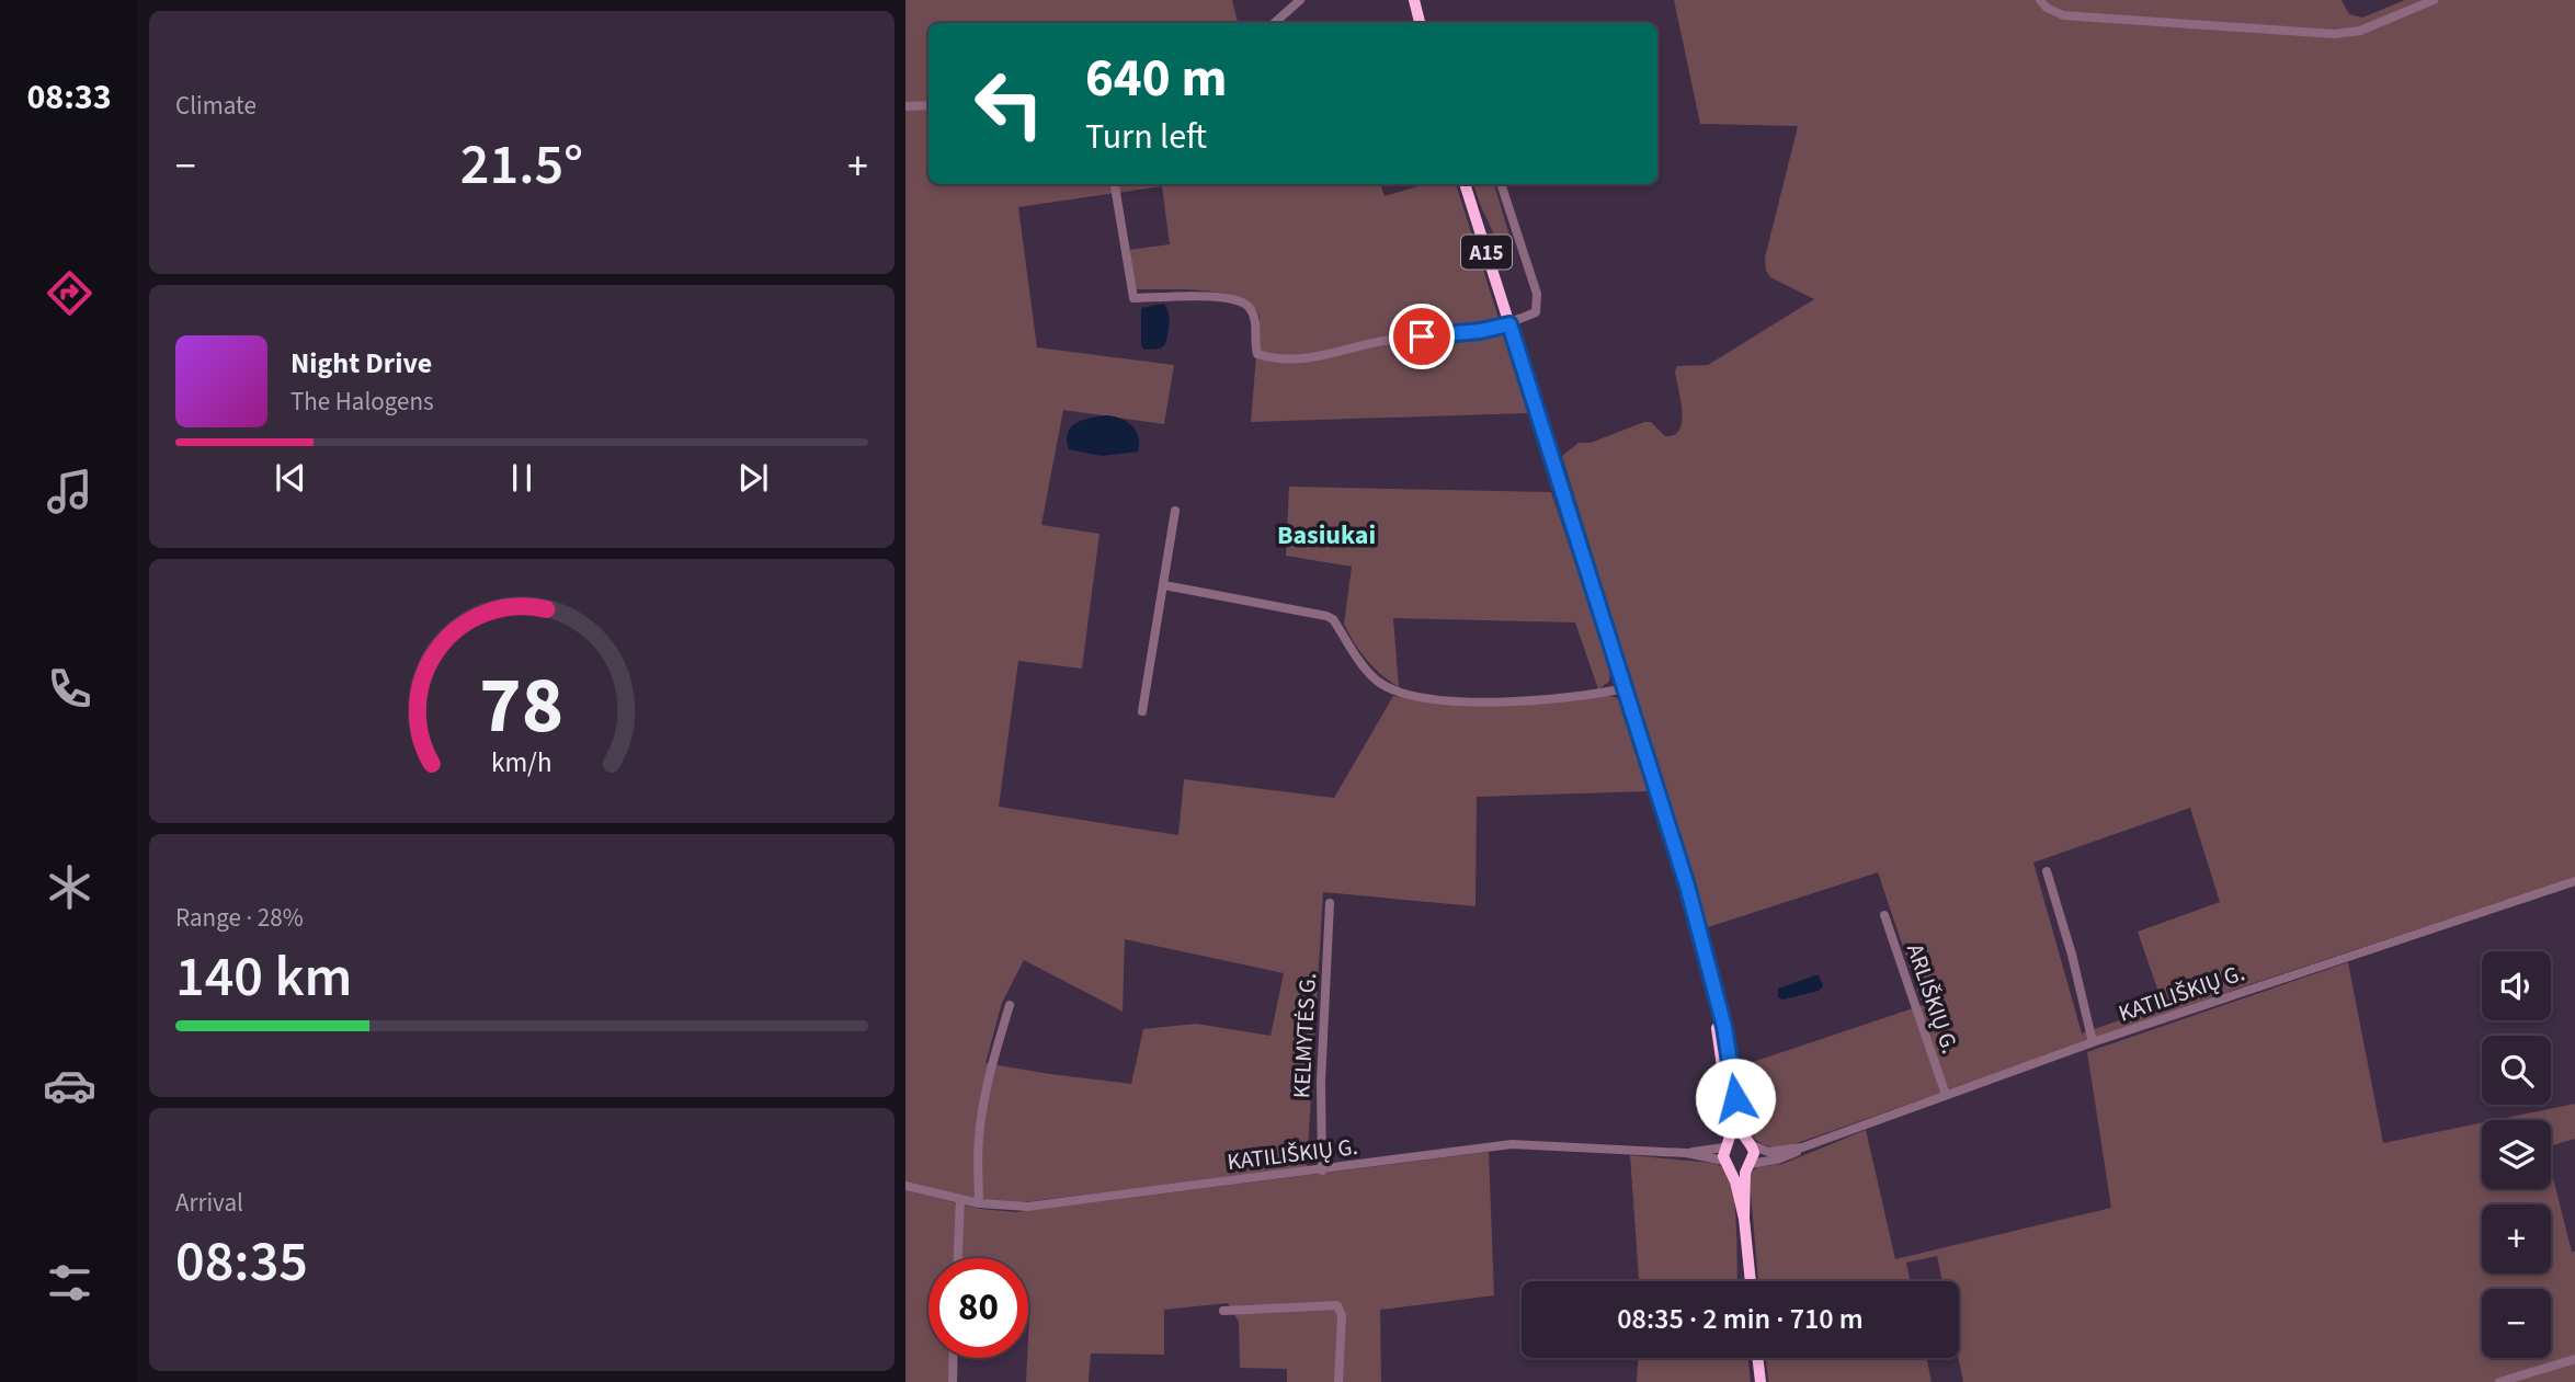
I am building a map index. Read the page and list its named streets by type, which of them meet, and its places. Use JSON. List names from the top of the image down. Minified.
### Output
{"streets":{"highway":["A15"],"street":["KATILIŠKIŲ G.","ARLIŠKIŲ G.","KELMYTĖS G."]},"crossings":[["A15","KATILIŠKIŲ G."],["KATILIŠKIŲ G.","ARLIŠKIŲ G."],["KATILIŠKIŲ G.","KELMYTĖS G."]],"districts":["Basiukai"],"page":{"tabs":"08:33","tile":["Climate",["Range · 28%","140 km"],["Arrival","08:35"]],"turn":["640 m","Turn left"],"heat":["−","21.5°","+"],"song":["Night Drive","The Halogens"],"map_buttons":["+","−"],"limit":"80","trip":"08:35 · 2 min · 710 m","gauge":["78","km/h"]}}
